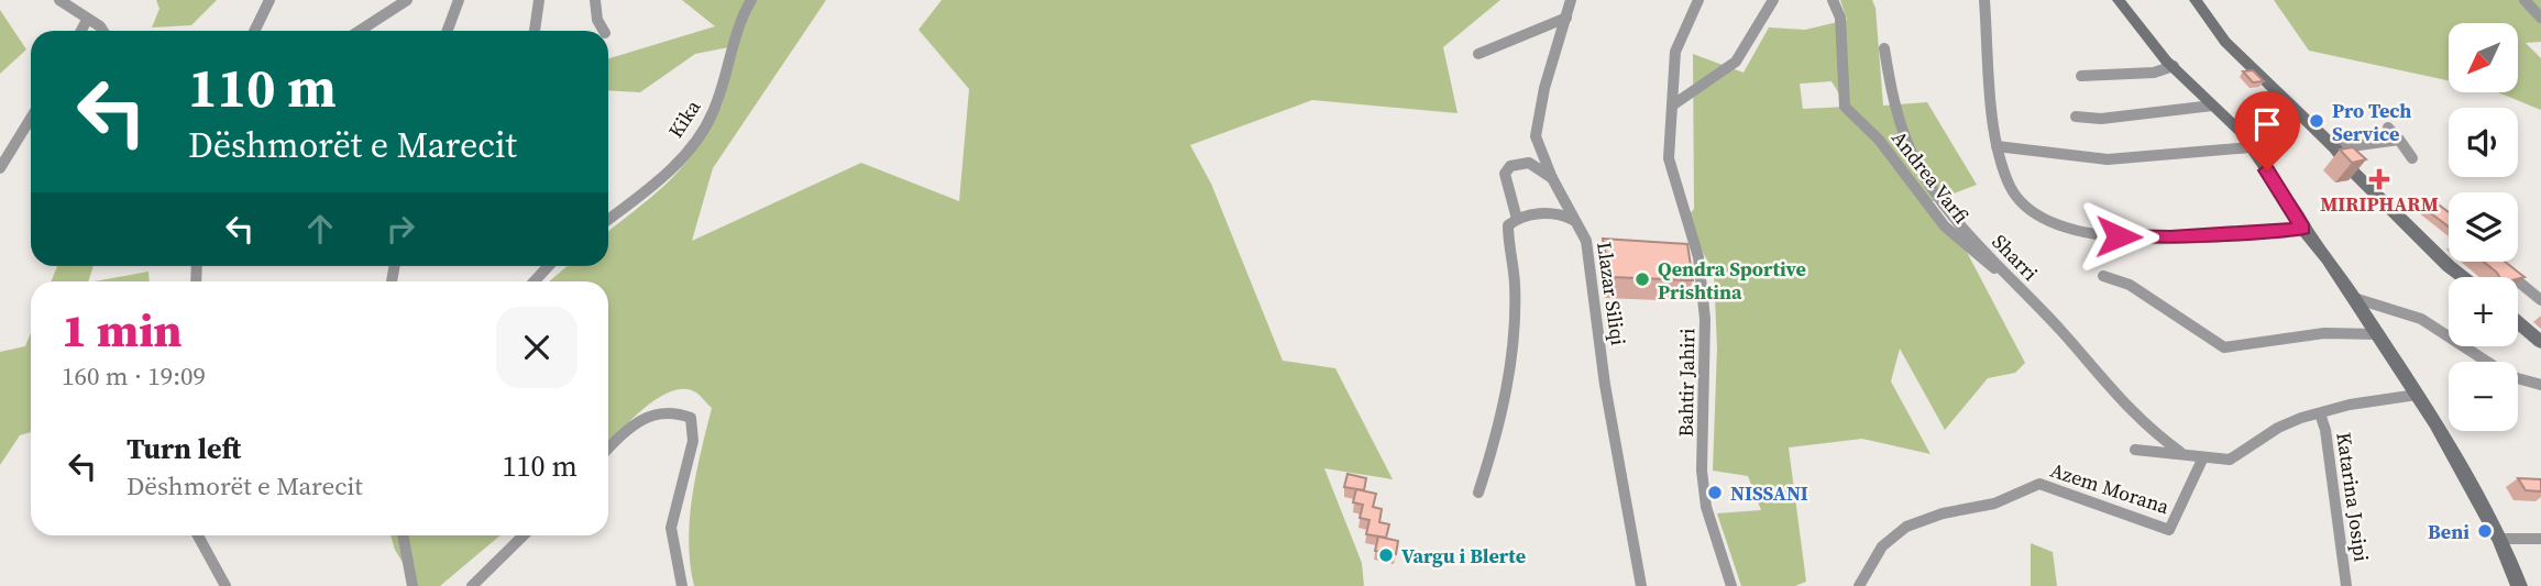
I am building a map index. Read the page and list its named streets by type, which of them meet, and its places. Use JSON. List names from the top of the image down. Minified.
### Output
{"streets":{"street":["Kika","Andrea Varfi","Sharri","Llazar Siliqi","Bahtir Jahiri","Azem Morana","Katarina Josipi"]},"crossings":[["Andrea Varfi","Sharri"]],"places":{"other":["Pro Tech Service","Qendra Sportive Prishtina","NISSANI","Beni","Vargu i Blerte"],"health":["MIRIPHARM"]},"north":"bottom left","page":{"map_buttons":["+","−"],"turn":["110 m","Dëshmorët e Marecit"],"heading":["1 min","160 m · 19:09"],"list":[{"name":"Turn left","note":"Dëshmorët e Marecit","value":"110 m"}]}}
